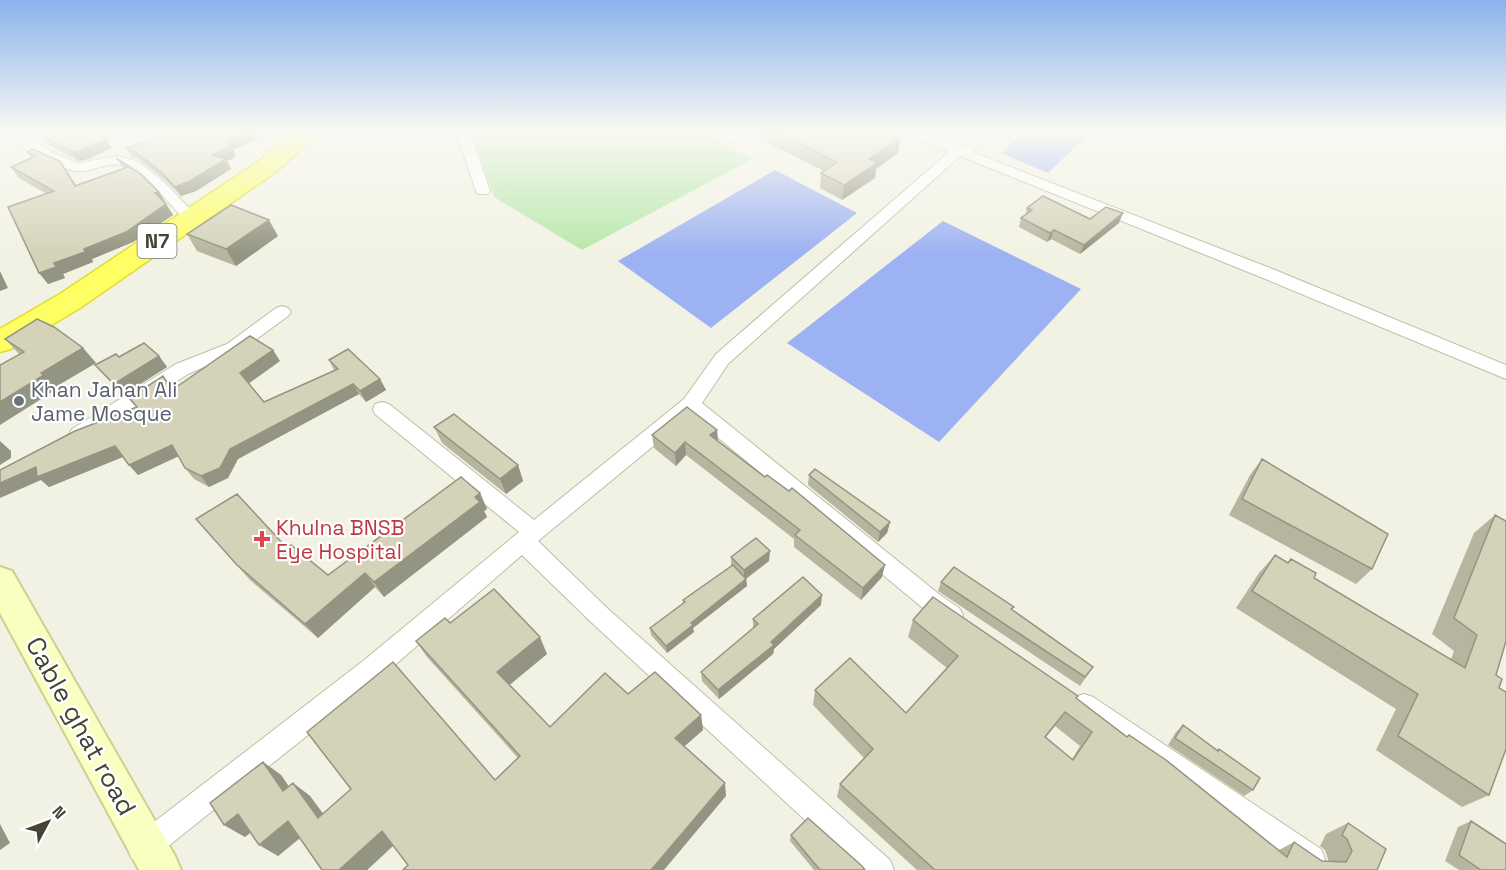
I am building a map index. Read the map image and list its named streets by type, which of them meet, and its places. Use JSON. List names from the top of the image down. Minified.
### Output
{"streets":{"highway":["N7"],"street":["Cable ghat road"]},"places":{"other":["Khan Jahan Ali Jame Mosque"],"health":["Khulna BNSB Eye Hospital"]},"north":"top right"}
